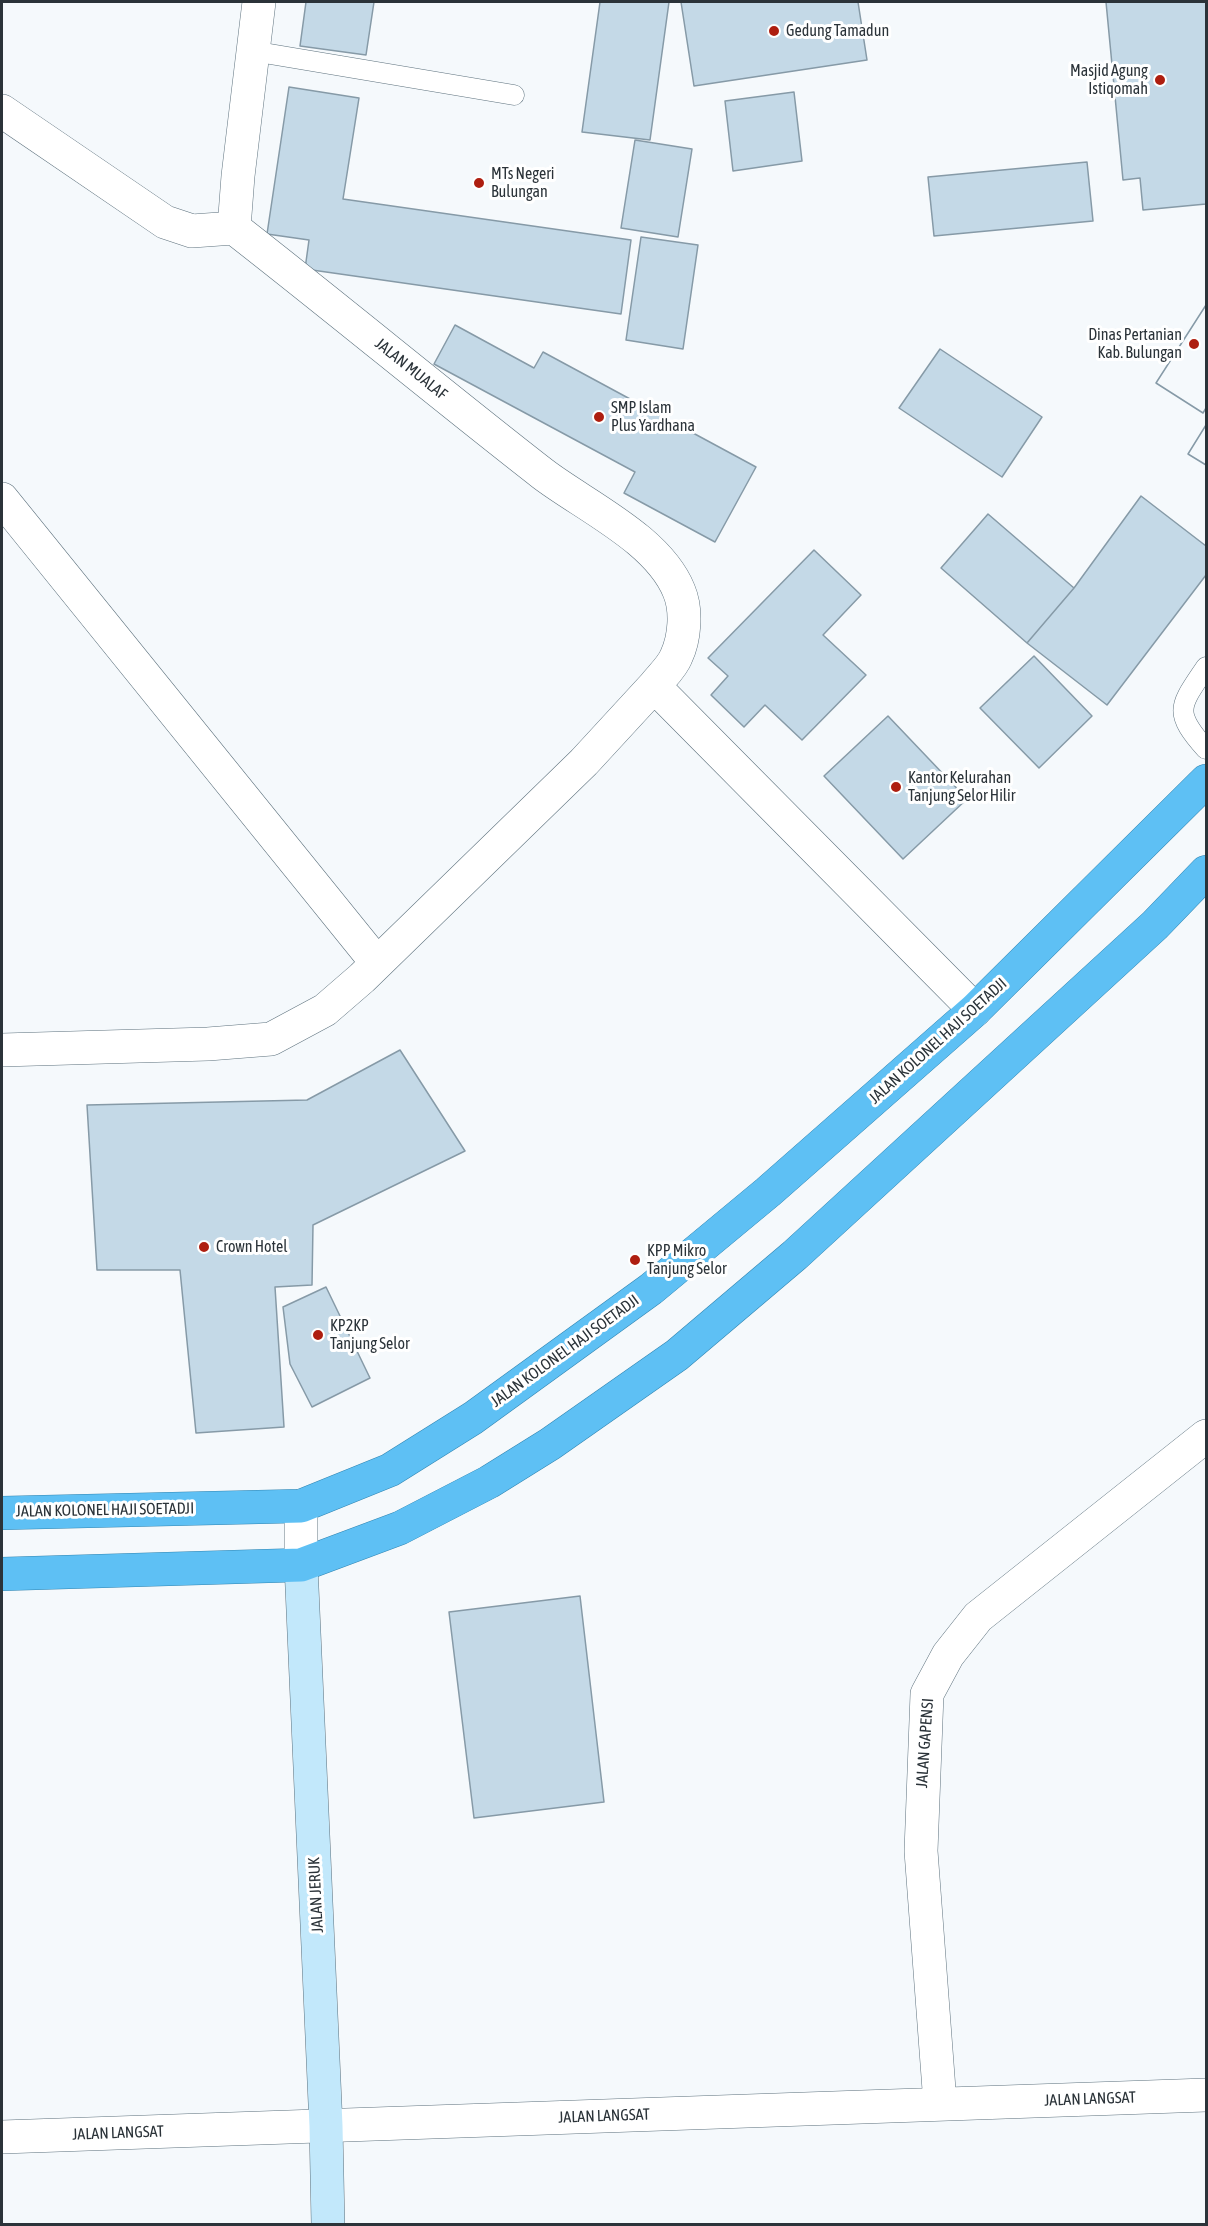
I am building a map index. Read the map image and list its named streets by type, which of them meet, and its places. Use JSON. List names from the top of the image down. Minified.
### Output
{"streets":{"highway":["JALAN KOLONEL HAJI SOETADJI"],"main road":["JALAN JERUK"],"street":["JALAN MUALAF","JALAN GAPENSI","JALAN LANGSAT"]},"crossings":[["JALAN GAPENSI","JALAN LANGSAT"],["JALAN JERUK","JALAN LANGSAT"]],"places":["Gedung Tamadun","Masjid Agung Istiqomah","MTs Negeri Bulungan","Dinas Pertanian Kab. Bulungan","SMP Islam Plus Yardhana","Kantor Kelurahan Tanjung Selor Hilir","Crown Hotel","KPP Mikro Tanjung Selor","KP2KP Tanjung Selor"]}
